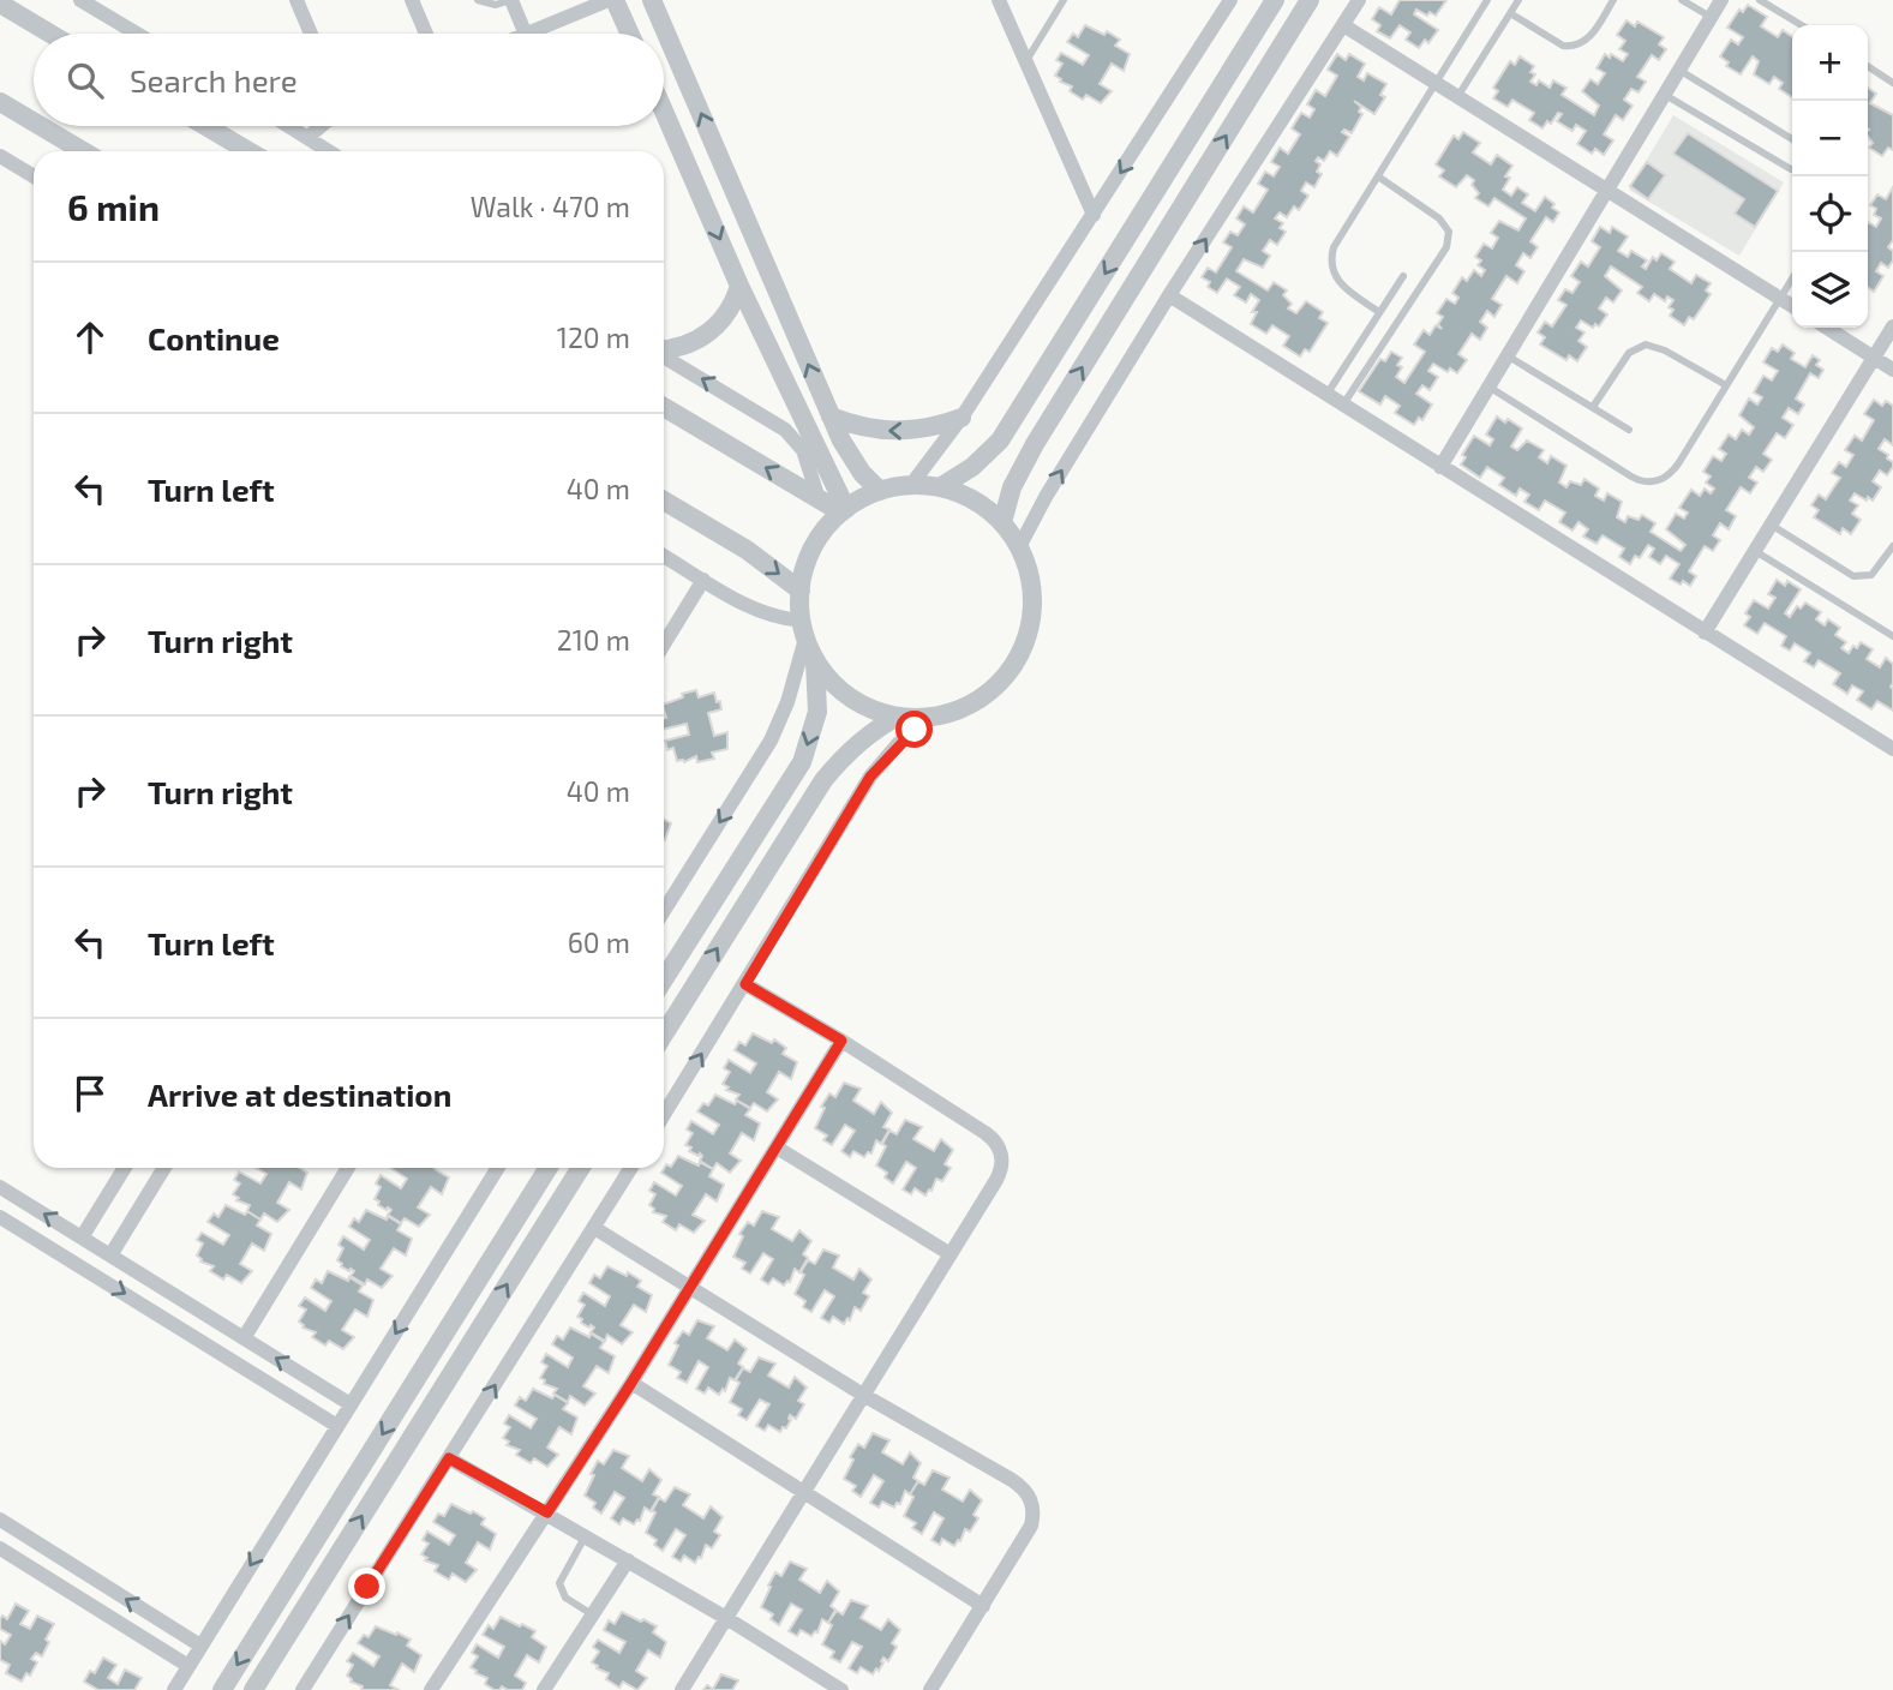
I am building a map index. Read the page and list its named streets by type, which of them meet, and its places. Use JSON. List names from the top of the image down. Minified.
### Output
{"page":{"map_buttons":["+","−"],"search":"Search here","heading":["6 min","Walk · 470 m"],"list":[["Continue","120 m"],["Turn left","40 m"],["Turn right","210 m"],["Turn right","40 m"],["Turn left","60 m"],"Arrive at destination"]}}
